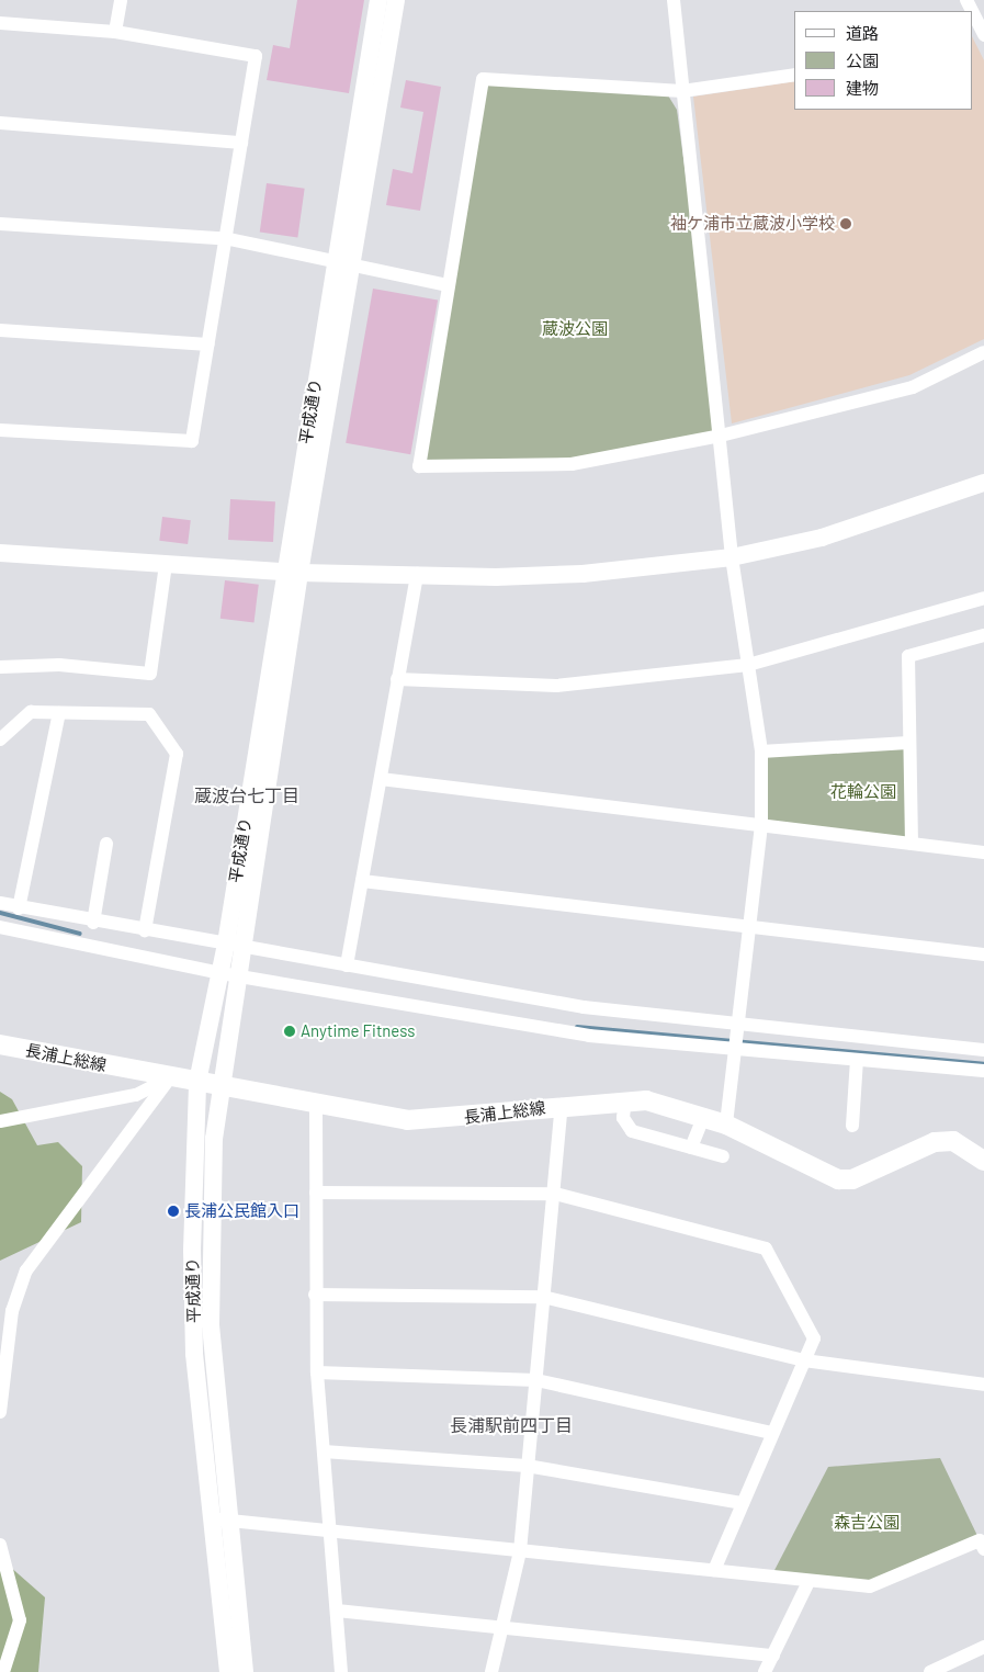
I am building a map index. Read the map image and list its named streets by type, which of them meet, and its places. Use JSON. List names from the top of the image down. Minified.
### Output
{"streets":{"main road":["長浦上総線"],"street":["平成通り"]},"crossings":[["平成通り","長浦上総線"]],"districts":["蔵波台七丁目","長浦駅前四丁目"],"parks":["蔵波公園","花輪公園","森吉公園"],"places":["袖ケ浦市立蔵波小学校","Anytime Fitness","長浦公民館入口"],"legend":["道路","公園","建物"]}
